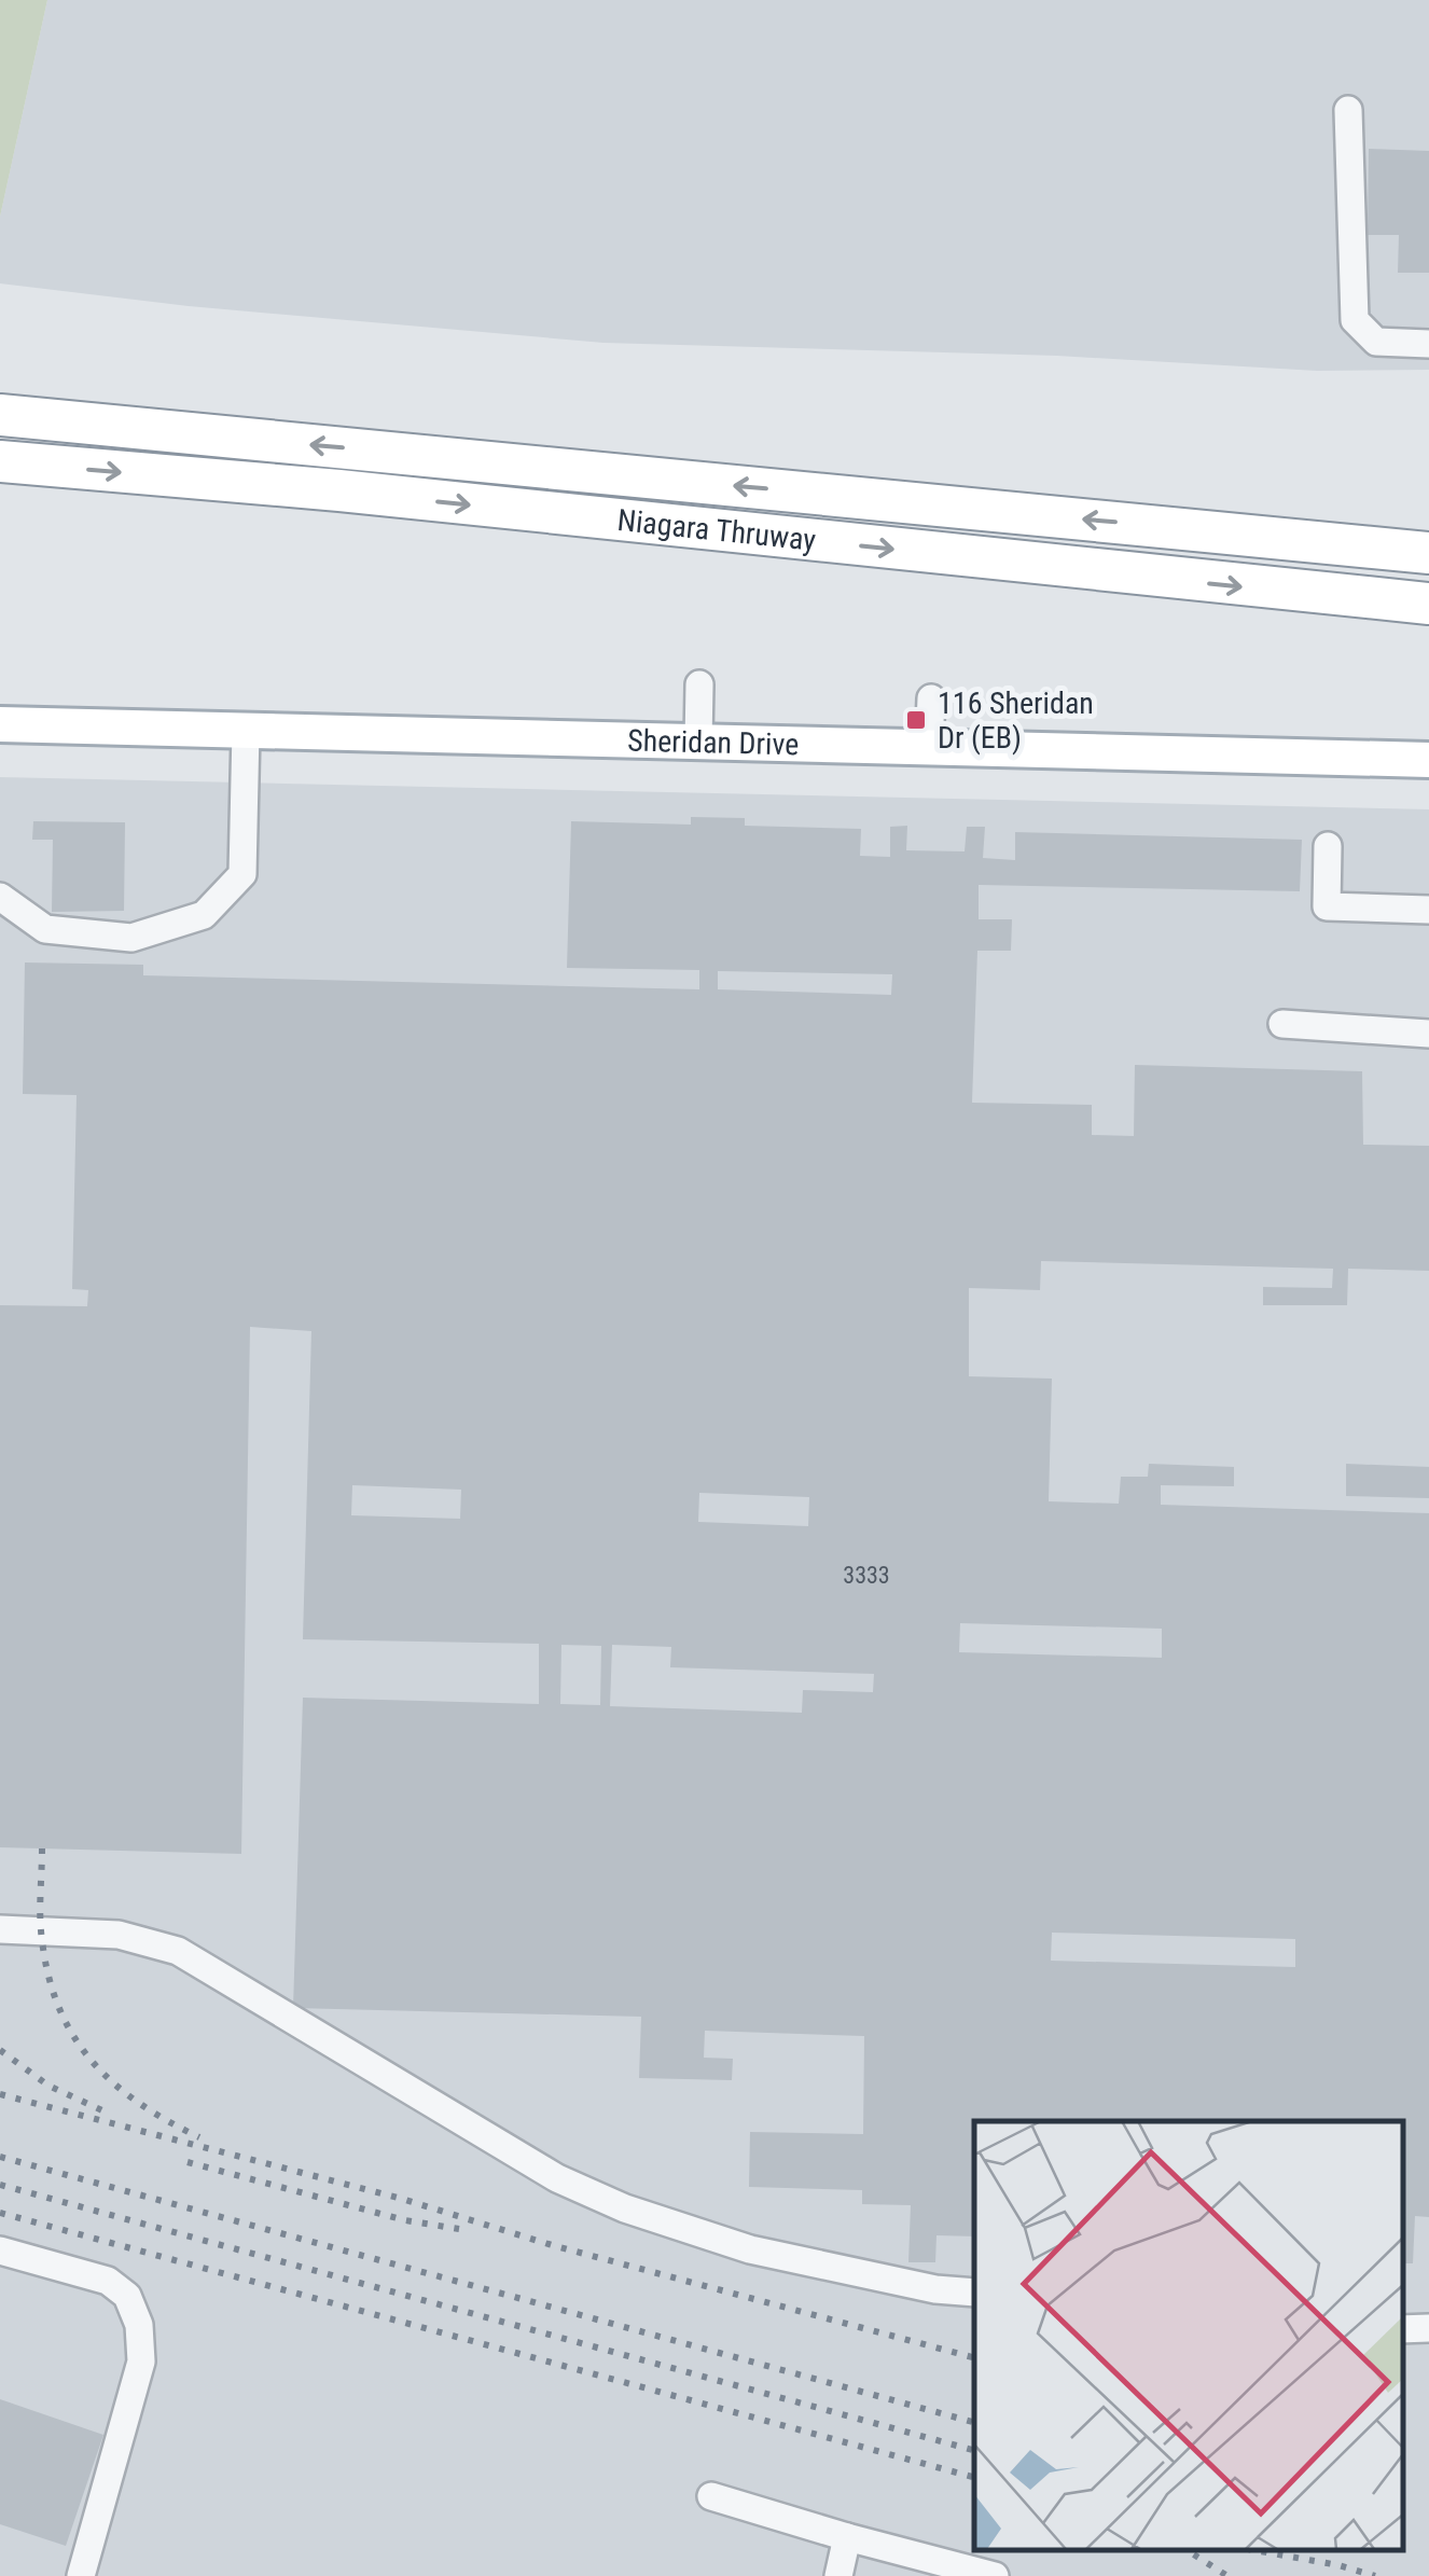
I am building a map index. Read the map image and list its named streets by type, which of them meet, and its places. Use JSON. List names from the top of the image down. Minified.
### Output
{"streets":{"highway":["Niagara Thruway"],"main road":["Sheridan Drive"]},"places":{"transit":["116 Sheridan Dr (EB)"]},"house_numbers":["3333"]}
